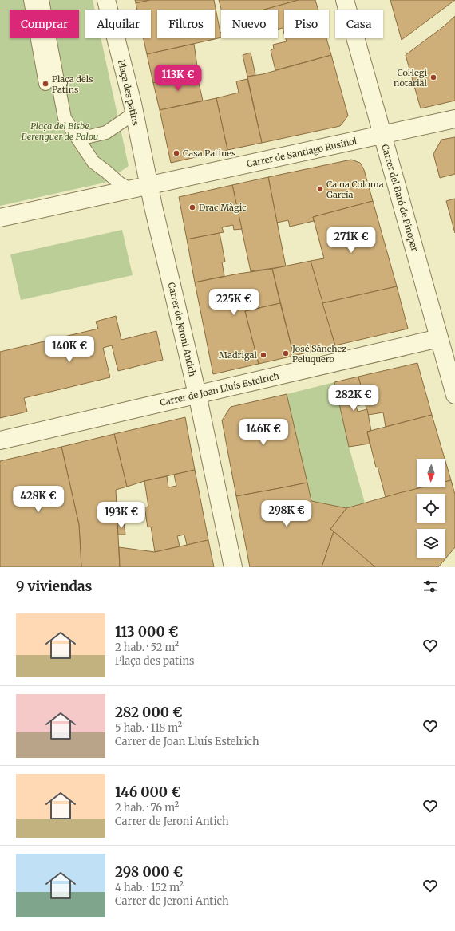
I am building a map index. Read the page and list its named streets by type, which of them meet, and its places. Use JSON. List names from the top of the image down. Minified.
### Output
{"streets":{"street":["Plaça des patins","Carrer de Santiago Rusiñol","Carrer del Baró de Pinopar","Carrer de Jeroni Antich","Carrer de Joan Lluís Estelrich"]},"crossings":[["Plaça des patins","Carrer de Santiago Rusiñol"],["Plaça des patins","Carrer de Jeroni Antich"],["Carrer de Santiago Rusiñol","Carrer del Baró de Pinopar"],["Carrer de Santiago Rusiñol","Carrer de Jeroni Antich"],["Carrer del Baró de Pinopar","Carrer de Joan Lluís Estelrich"],["Carrer de Jeroni Antich","Carrer de Joan Lluís Estelrich"]],"parks":["Plaça del Bisbe Berenguer de Palou"],"places":["Col·legi notarial","Plaça dels Patins","Casa Patines","Ca na Coloma García","Drac Màgic","José Sánchez Peluquero","Madrigal"],"north":"bottom","page":{"chip":["Comprar","Alquilar","Filtros","Nuevo","Piso","Casa"],"price":["113K €","271K €","225K €","140K €","282K €","146K €","428K €","298K €","193K €"],"heading":"9 viviendas","list":[{"name":"113 000 €","note":"2 hab. · 52 m² · Plaça des patins"},{"name":"282 000 €","note":"5 hab. · 118 m² · Carrer de Joan Lluís Estelrich"},{"name":"146 000 €","note":"2 hab. · 76 m² · Carrer de Jeroni Antich"},{"name":"298 000 €","note":"4 hab. · 152 m² · Carrer de Jeroni Antich"}]}}
